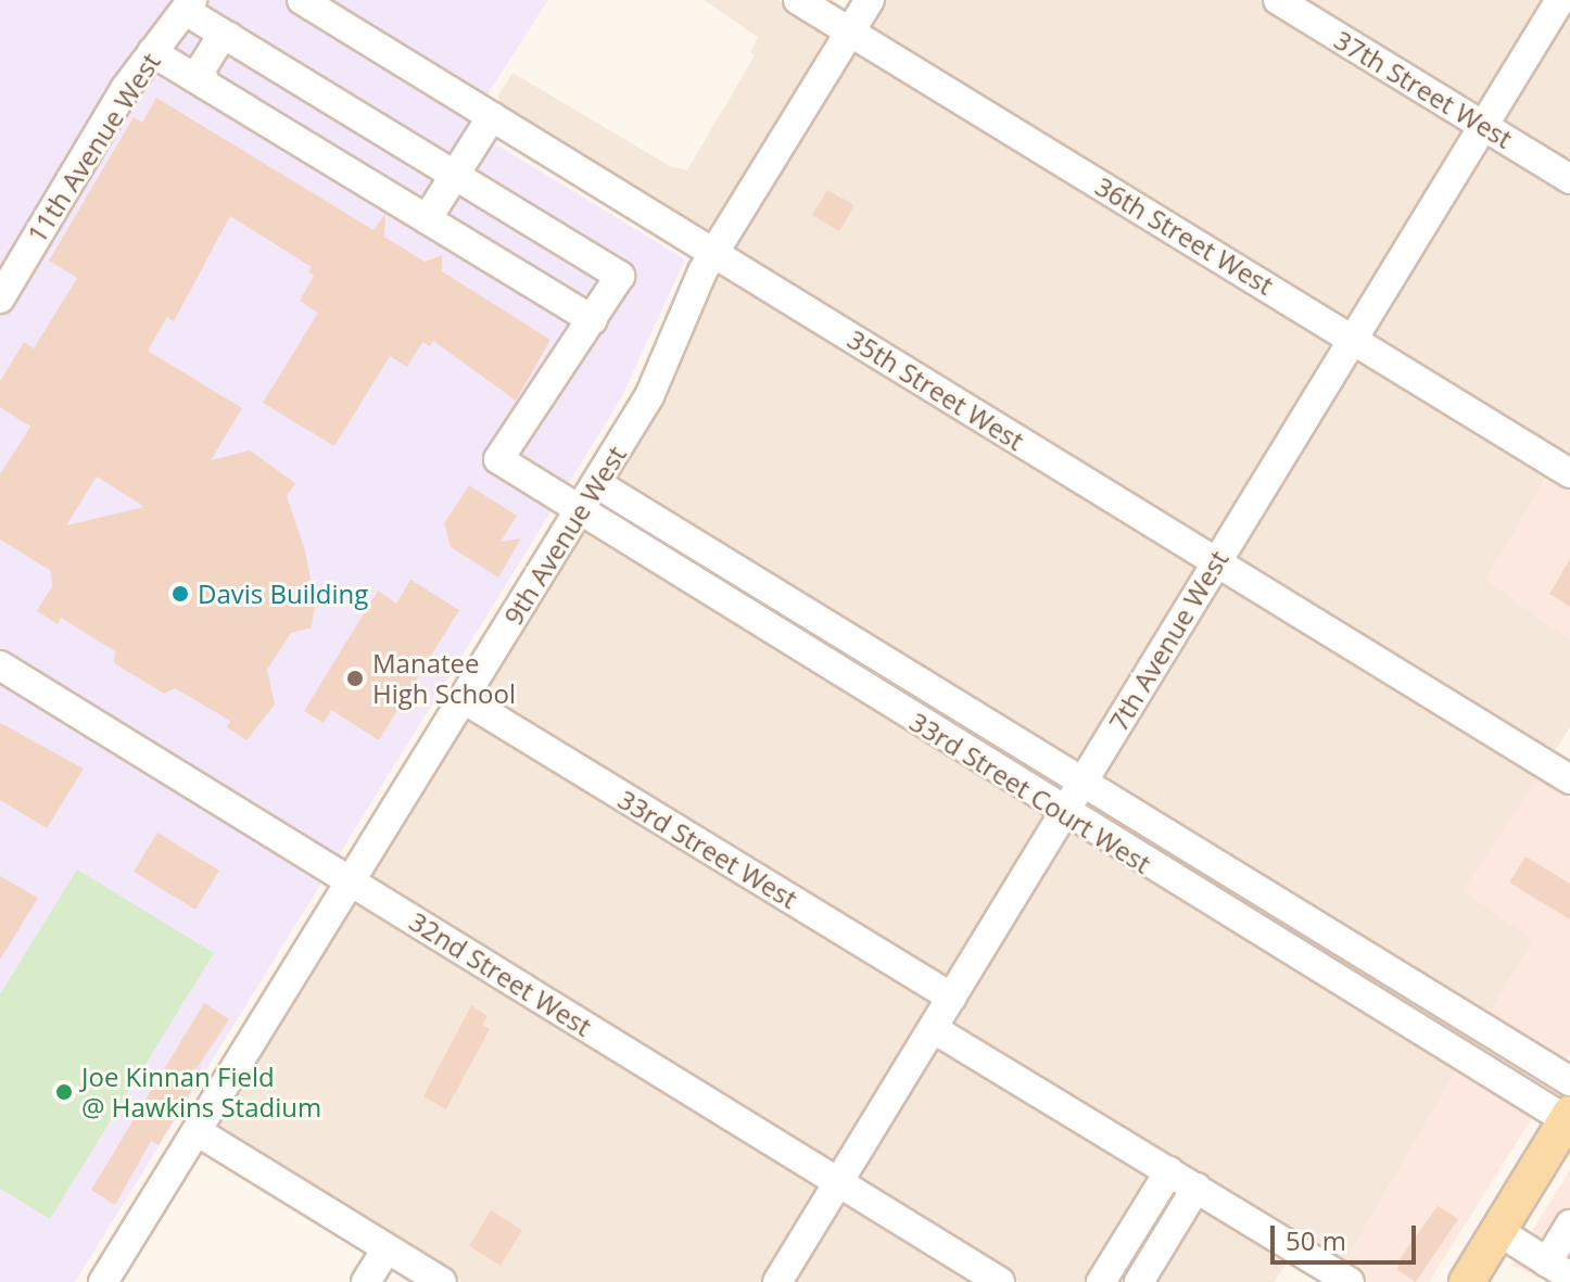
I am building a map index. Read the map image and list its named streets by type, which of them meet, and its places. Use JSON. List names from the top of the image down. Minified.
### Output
{"streets":{"street":["37th Street West","11th Avenue West","36th Street West","35th Street West","9th Avenue West","7th Avenue West","33rd Street Court West","33rd Street West","32nd Street West"]},"crossings":[["37th Street West","7th Avenue West"],["36th Street West","9th Avenue West"],["36th Street West","7th Avenue West"],["35th Street West","9th Avenue West"],["35th Street West","7th Avenue West"],["9th Avenue West","33rd Street Court West"],["9th Avenue West","33rd Street West"],["9th Avenue West","32nd Street West"],["7th Avenue West","33rd Street Court West"],["7th Avenue West","33rd Street West"],["7th Avenue West","32nd Street West"]],"places":["Davis Building","Manatee High School","Joe Kinnan Field @ Hawkins Stadium"],"scale_bar":"50 m"}
